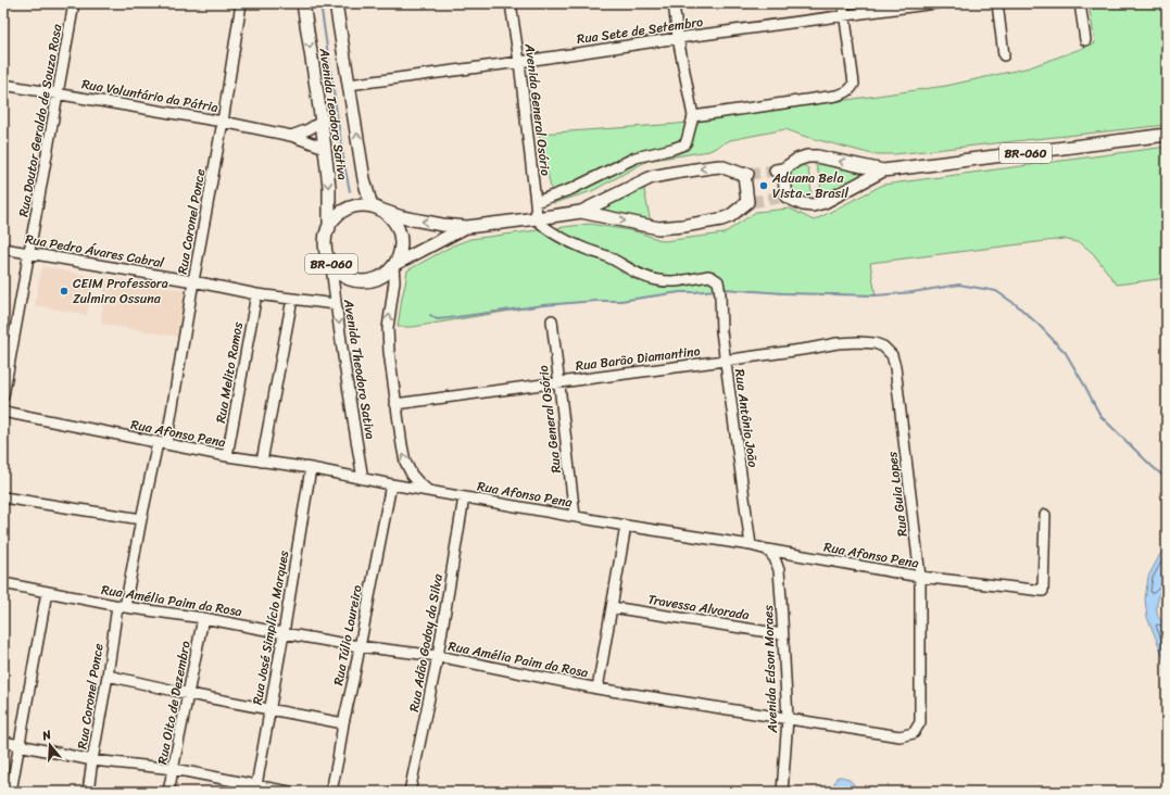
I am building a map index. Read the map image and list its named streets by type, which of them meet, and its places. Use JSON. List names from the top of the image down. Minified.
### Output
{"streets":{"main road":["Avenida Teodoro Sativa","BR-060"],"street":["Rua Sete de Setembro","Rua Voluntário da Pátria","Avenida General Osório","Rua Doutor Geraldo de Souza Rosa","Rua Coronel Ponce","Rua Pedro Ávares Cabral","Rua Barão Diamantino","Avenida Theodoro Sativa","Rua Melito Ramos","Rua Antônio João","Rua General Osório","Rua Afonso Pena","Rua Guia Lopes","Rua Amélia Paim da Rosa","Travessa Alvorada","Rua José Simplício Marques","Rua Túlio Loureiro","Rua Adão Godoy da Silva","Avenida Edson Moraes","Rua Oito de Dezembro"]},"crossings":[["Rua Sete de Setembro","Avenida General Osório"],["Rua Sete de Setembro","Avenida Teodoro Sativa"],["Rua Voluntário da Pátria","Avenida Teodoro Sativa"],["Rua Voluntário da Pátria","Rua Doutor Geraldo de Souza Rosa"],["Rua Voluntário da Pátria","Rua Coronel Ponce"],["Avenida General Osório","BR-060"],["Avenida General Osório","Rua Antônio João"],["Avenida Teodoro Sativa","BR-060"],["Avenida Teodoro Sativa","Avenida Theodoro Sativa"],["Rua Doutor Geraldo de Souza Rosa","Rua Pedro Ávares Cabral"],["BR-060","Avenida Theodoro Sativa"],["BR-060","Rua Antônio João"],["Rua Coronel Ponce","Rua Pedro Ávares Cabral"],["Rua Coronel Ponce","Rua Afonso Pena"],["Rua Coronel Ponce","Rua Amélia Paim da Rosa"],["Rua Pedro Ávares Cabral","Avenida Theodoro Sativa"],["Rua Pedro Ávares Cabral","Rua Melito Ramos"],["Rua Barão Diamantino","Rua Antônio João"],["Rua Barão Diamantino","Rua General Osório"],["Rua Barão Diamantino","Rua Guia Lopes"],["Avenida Theodoro Sativa","Rua Afonso Pena"],["Rua Melito Ramos","Rua Afonso Pena"],["Rua Antônio João","Rua Afonso Pena"],["Rua General Osório","Rua Afonso Pena"],["Rua Afonso Pena","Rua Guia Lopes"],["Rua Afonso Pena","Rua José Simplício Marques"],["Rua Afonso Pena","Rua Túlio Loureiro"],["Rua Afonso Pena","Rua Adão Godoy da Silva"],["Rua Afonso Pena","Avenida Edson Moraes"],["Rua Guia Lopes","Rua Amélia Paim da Rosa"],["Rua Amélia Paim da Rosa","Rua José Simplício Marques"],["Rua Amélia Paim da Rosa","Rua Túlio Loureiro"],["Rua Amélia Paim da Rosa","Rua Adão Godoy da Silva"],["Rua Amélia Paim da Rosa","Avenida Edson Moraes"],["Rua Amélia Paim da Rosa","Rua Oito de Dezembro"],["Travessa Alvorada","Avenida Edson Moraes"]],"places":["Aduana Bela Vista - Brasil","CEIM Professora Zulmira Ossuna"],"north":"top"}
